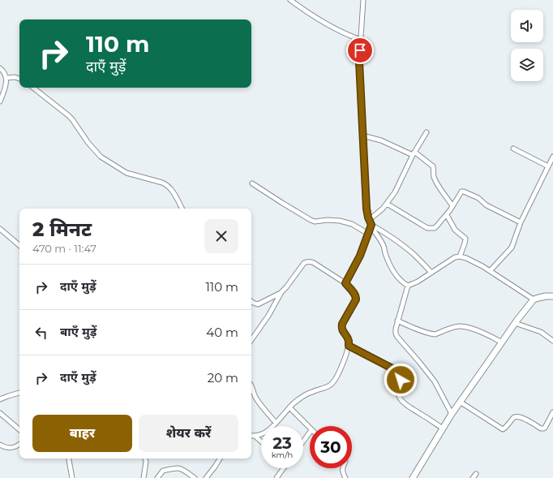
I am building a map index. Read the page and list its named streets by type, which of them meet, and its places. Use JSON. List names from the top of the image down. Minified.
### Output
{"page":{"turn":["110 m","दाएँ मुड़ें"],"heading":["2 मिनट","470 m · 11:47"],"list":[{"name":"दाएँ मुड़ें","value":"110 m"},{"name":"बाएँ मुड़ें","value":"40 m"},{"name":"दाएँ मुड़ें","value":"20 m"}],"buttons":["बाहर","शेयर करें"],"speed":"23 km/h","limit":"30"}}
